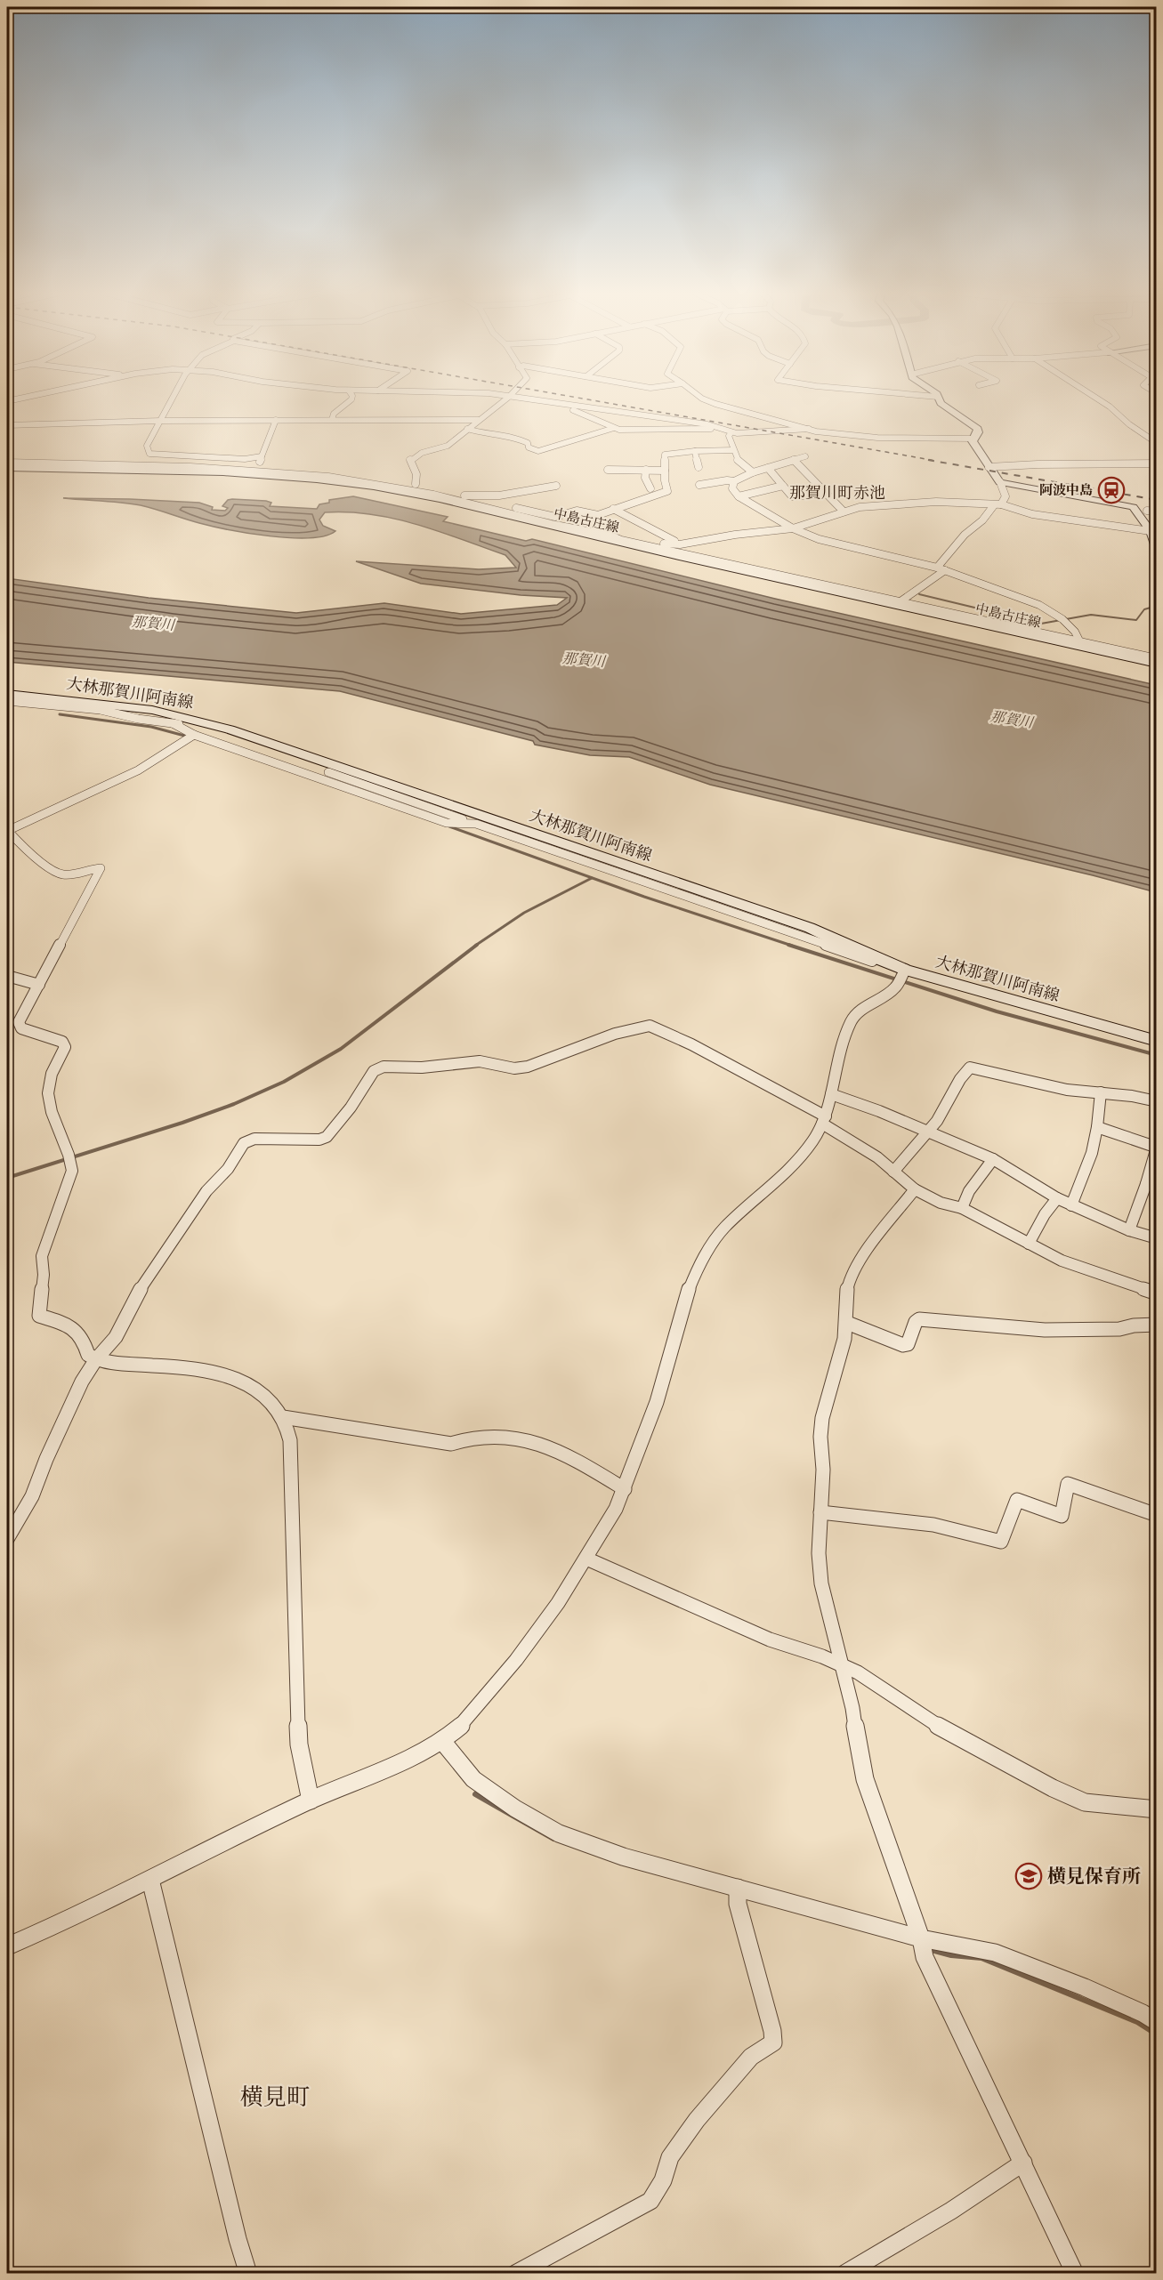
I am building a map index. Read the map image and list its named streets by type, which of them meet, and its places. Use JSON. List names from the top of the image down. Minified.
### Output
{"streets":{"main road":["中島古庄線","大林那賀川阿南線"]},"districts":["那賀川町赤池","横見町"],"water":["那賀川"],"places":{"station":["阿波中島"],"school or university":["横見保育所"]}}
